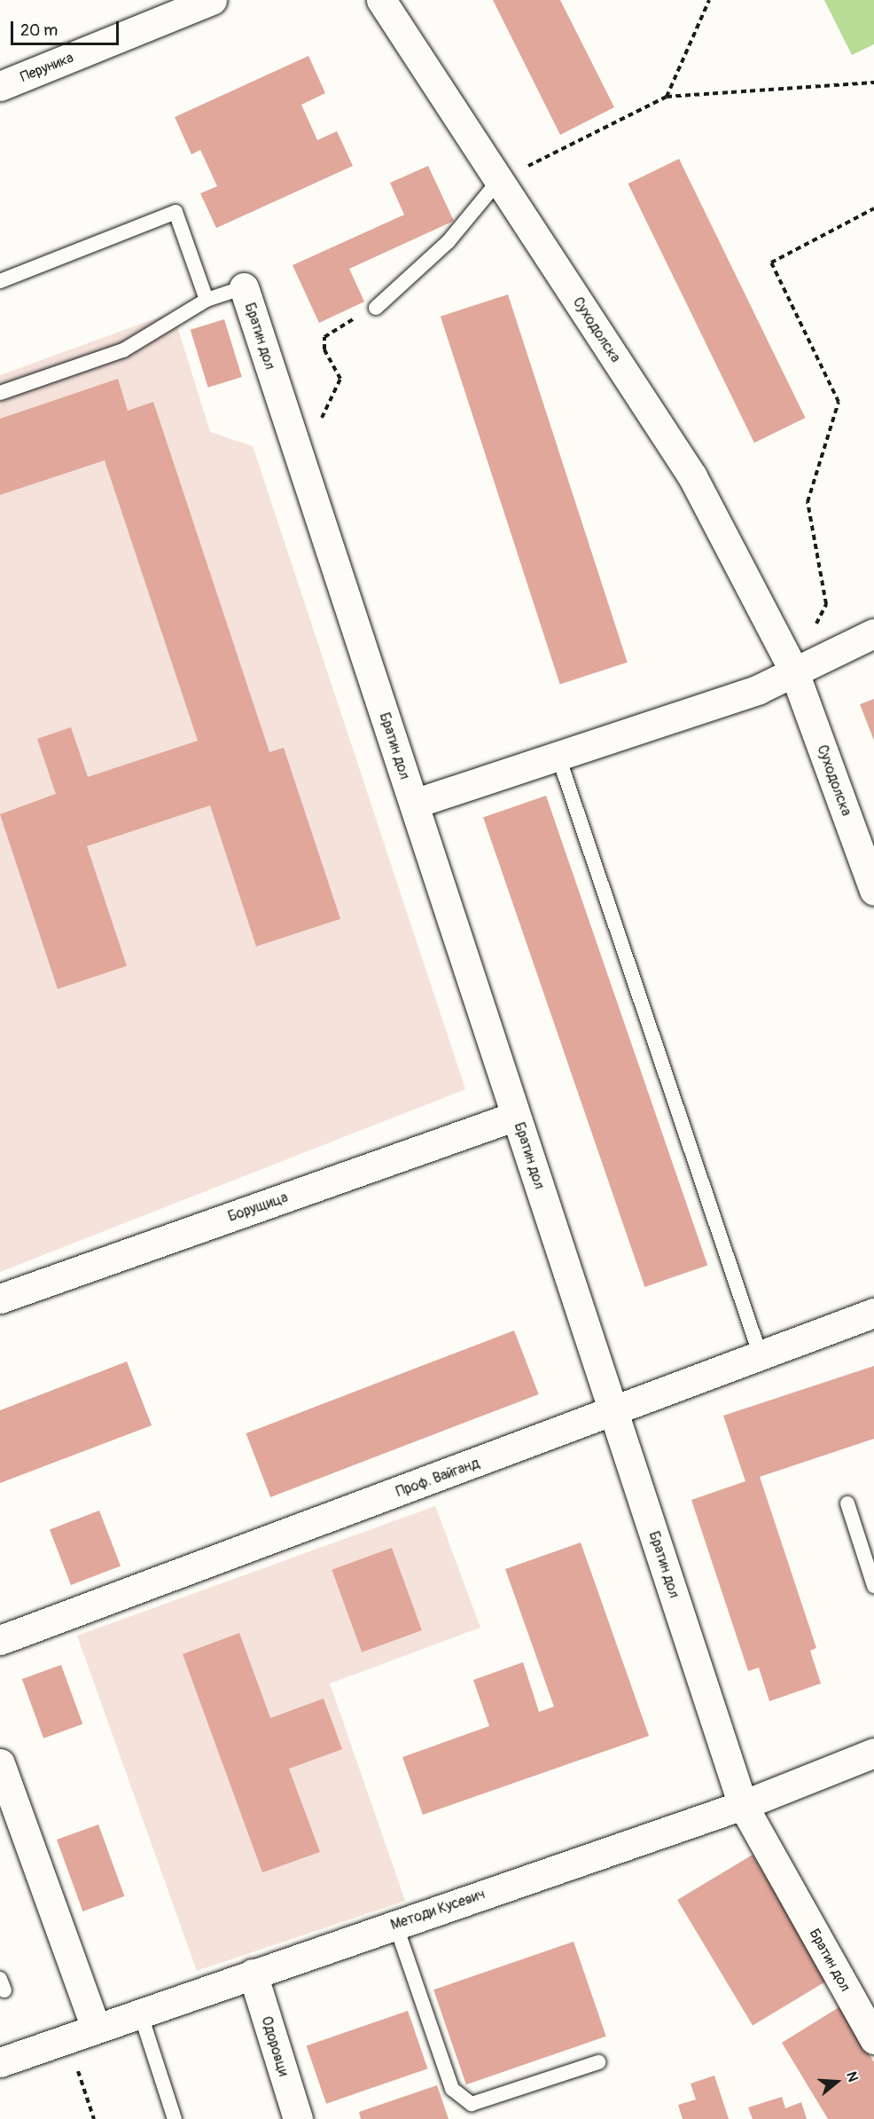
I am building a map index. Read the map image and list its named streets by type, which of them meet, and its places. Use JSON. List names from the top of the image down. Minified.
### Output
{"streets":{"street":["Перуника","Суходолска","Братин дол","Борущица","Проф. Вайганд","Методи Кусевич","Одоровци"]},"crossings":[["Братин дол","Борущица"],["Братин дол","Проф. Вайганд"],["Братин дол","Методи Кусевич"],["Методи Кусевич","Одоровци"]],"scale_bar":"20 m","north":"right"}
